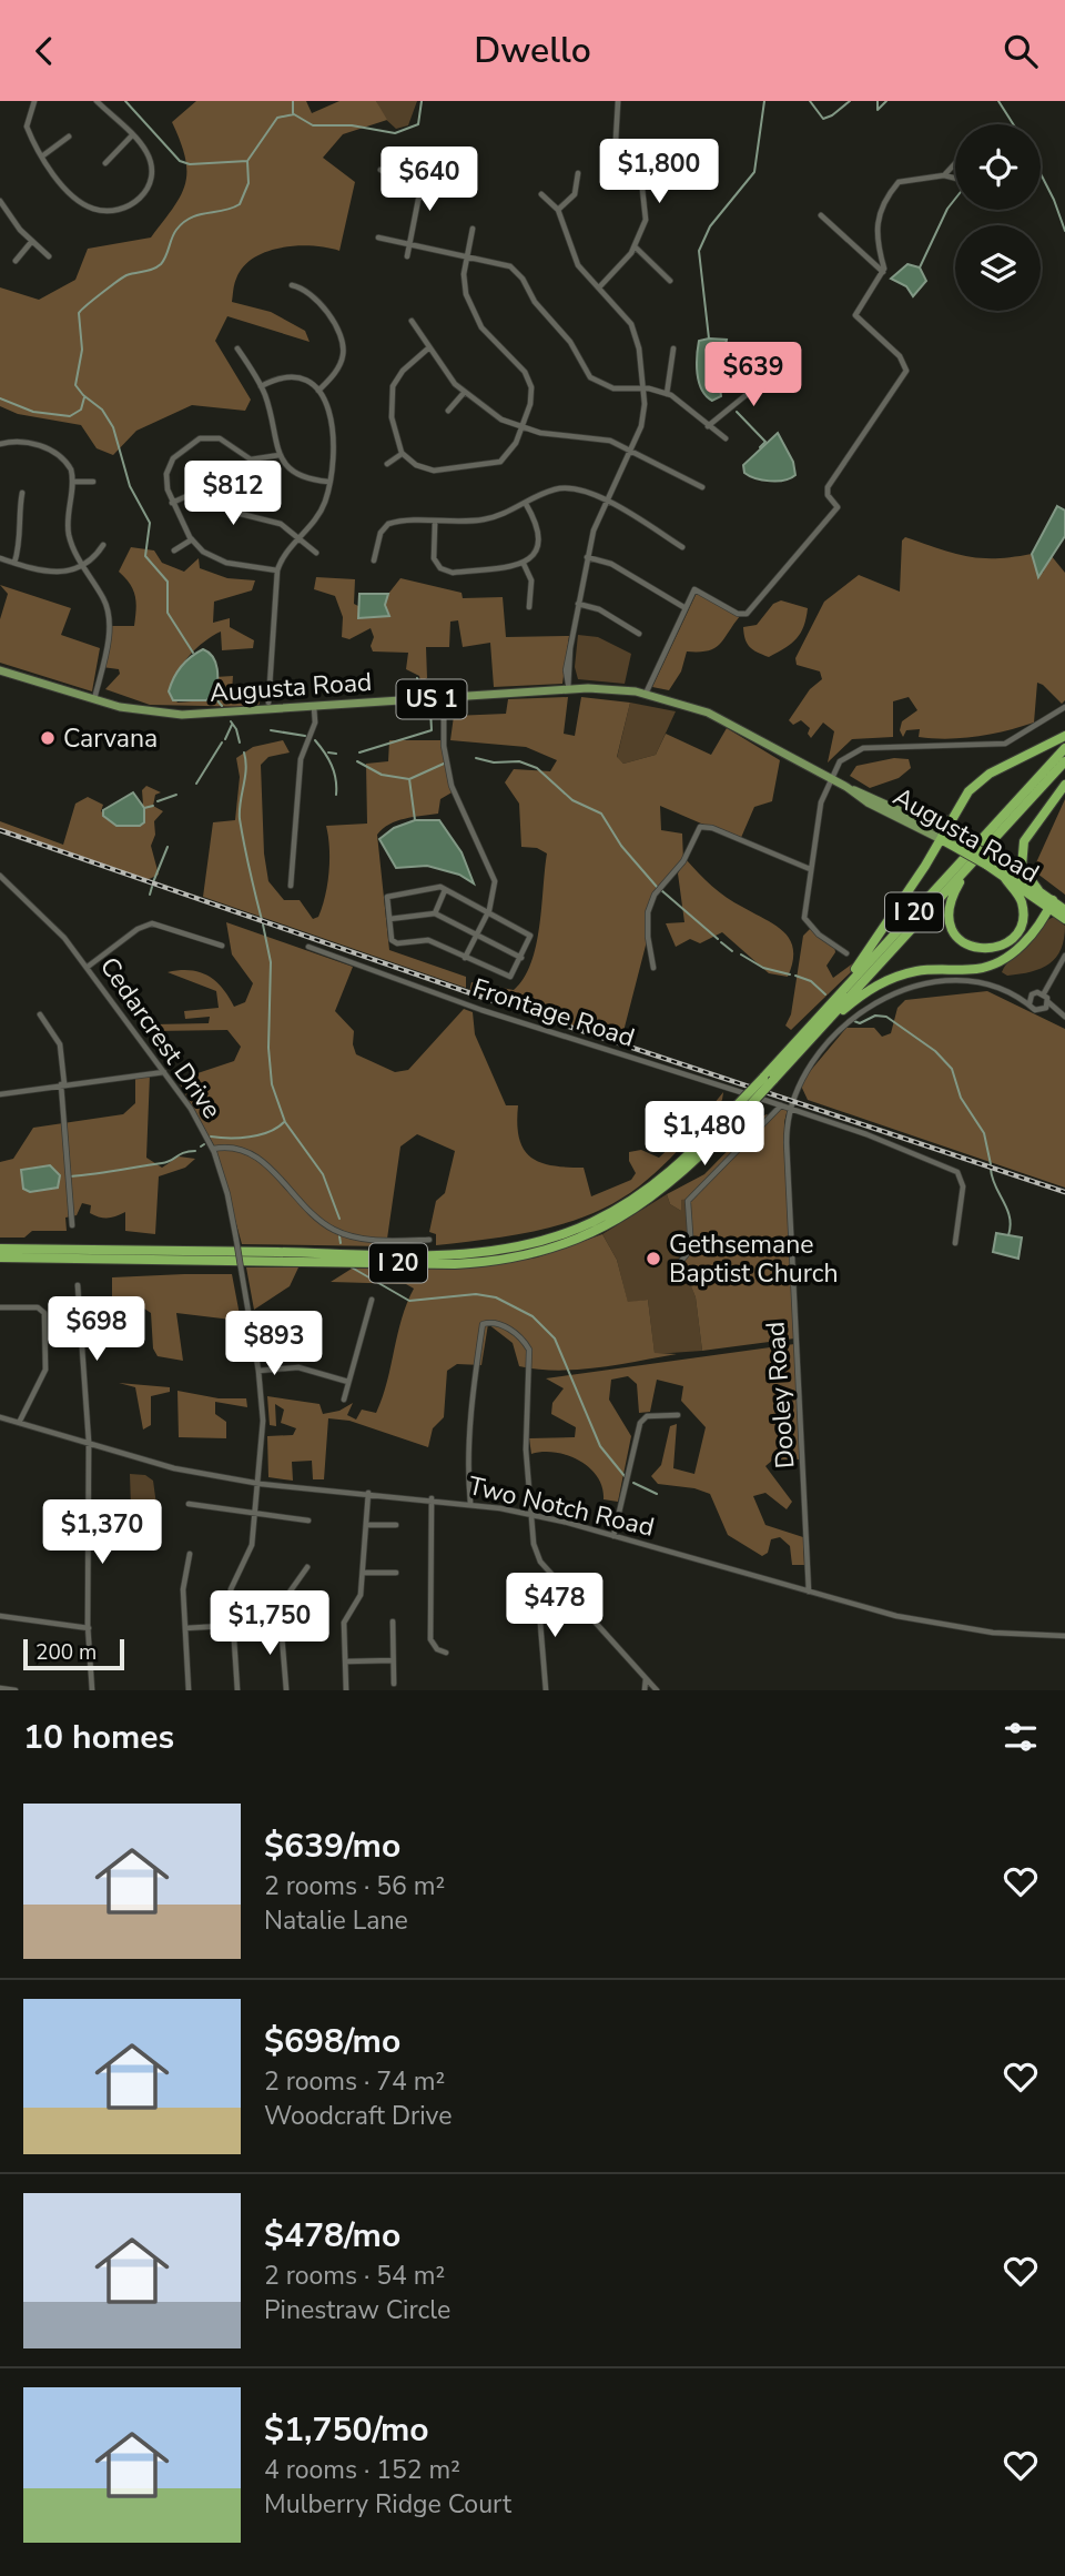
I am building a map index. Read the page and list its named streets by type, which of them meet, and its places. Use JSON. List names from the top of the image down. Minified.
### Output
{"streets":{"highway":["Augusta Road","US 1","I 20"],"street":["Frontage Road","Cedarcrest Drive","Dooley Road","Two Notch Road"]},"crossings":[["Frontage Road","Dooley Road"],["Cedarcrest Drive","Two Notch Road"],["Dooley Road","Two Notch Road"]],"places":["Carvana","Gethsemane Baptist Church"],"scale_bar":"200 m","page":{"header":"Dwello","price":["$1,800","$640","$639","$812","$1,480","$698","$893","$1,370","$478","$1,750"],"scale":"200 m","heading":"10 homes","list":[{"name":"$639/mo","note":"2 rooms · 56 m² · Natalie Lane"},{"name":"$698/mo","note":"2 rooms · 74 m² · Woodcraft Drive"},{"name":"$478/mo","note":"2 rooms · 54 m² · Pinestraw Circle"},{"name":"$1,750/mo","note":"4 rooms · 152 m² · Mulberry Ridge Court"}]}}
